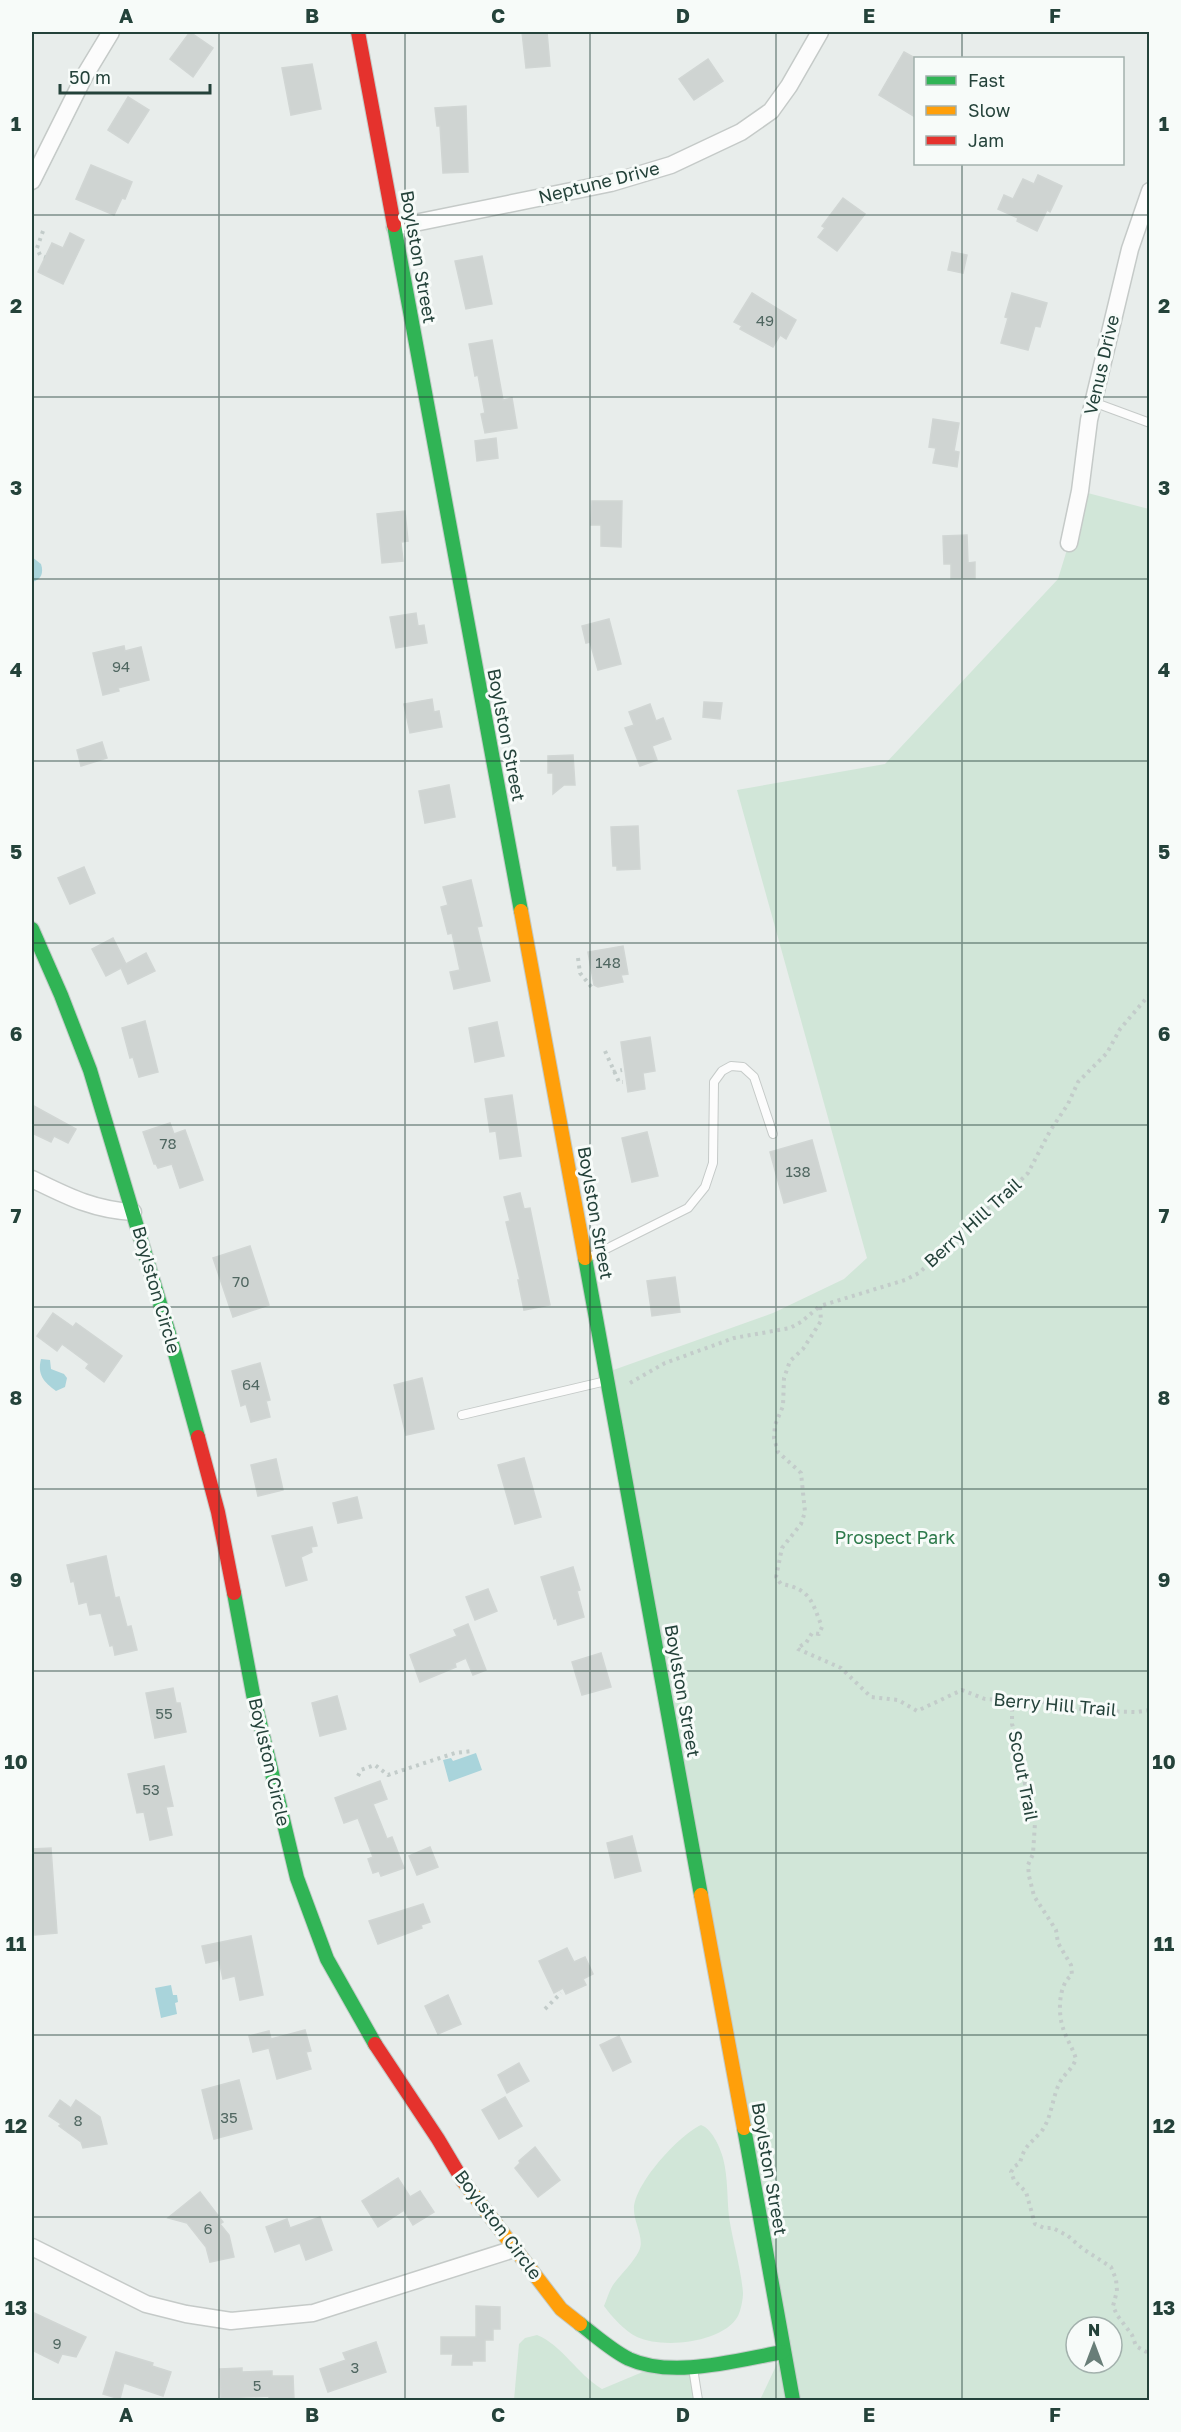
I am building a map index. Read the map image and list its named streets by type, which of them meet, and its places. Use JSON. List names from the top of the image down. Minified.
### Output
{"streets":{"main road":["Boylston Street","Boylston Circle"],"street":["Neptune Drive","Venus Drive"],"path":["Berry Hill Trail","Scout Trail"]},"crossings":[["Neptune Drive","Boylston Street"],["Boylston Street","Boylston Circle"],["Berry Hill Trail","Scout Trail"]],"parks":["Prospect Park"],"house_numbers":["49","94","148","78","138","70","64","55","53","35","8","6","9","3","5"],"legend":["Fast","Slow","Jam"],"scale_bar":"50 m","north":"top","grid":{"columns":["A","B","C","D","E","F"],"rows":["1","2","3","4","5","6","7","8","9","10","11","12","13"]}}
